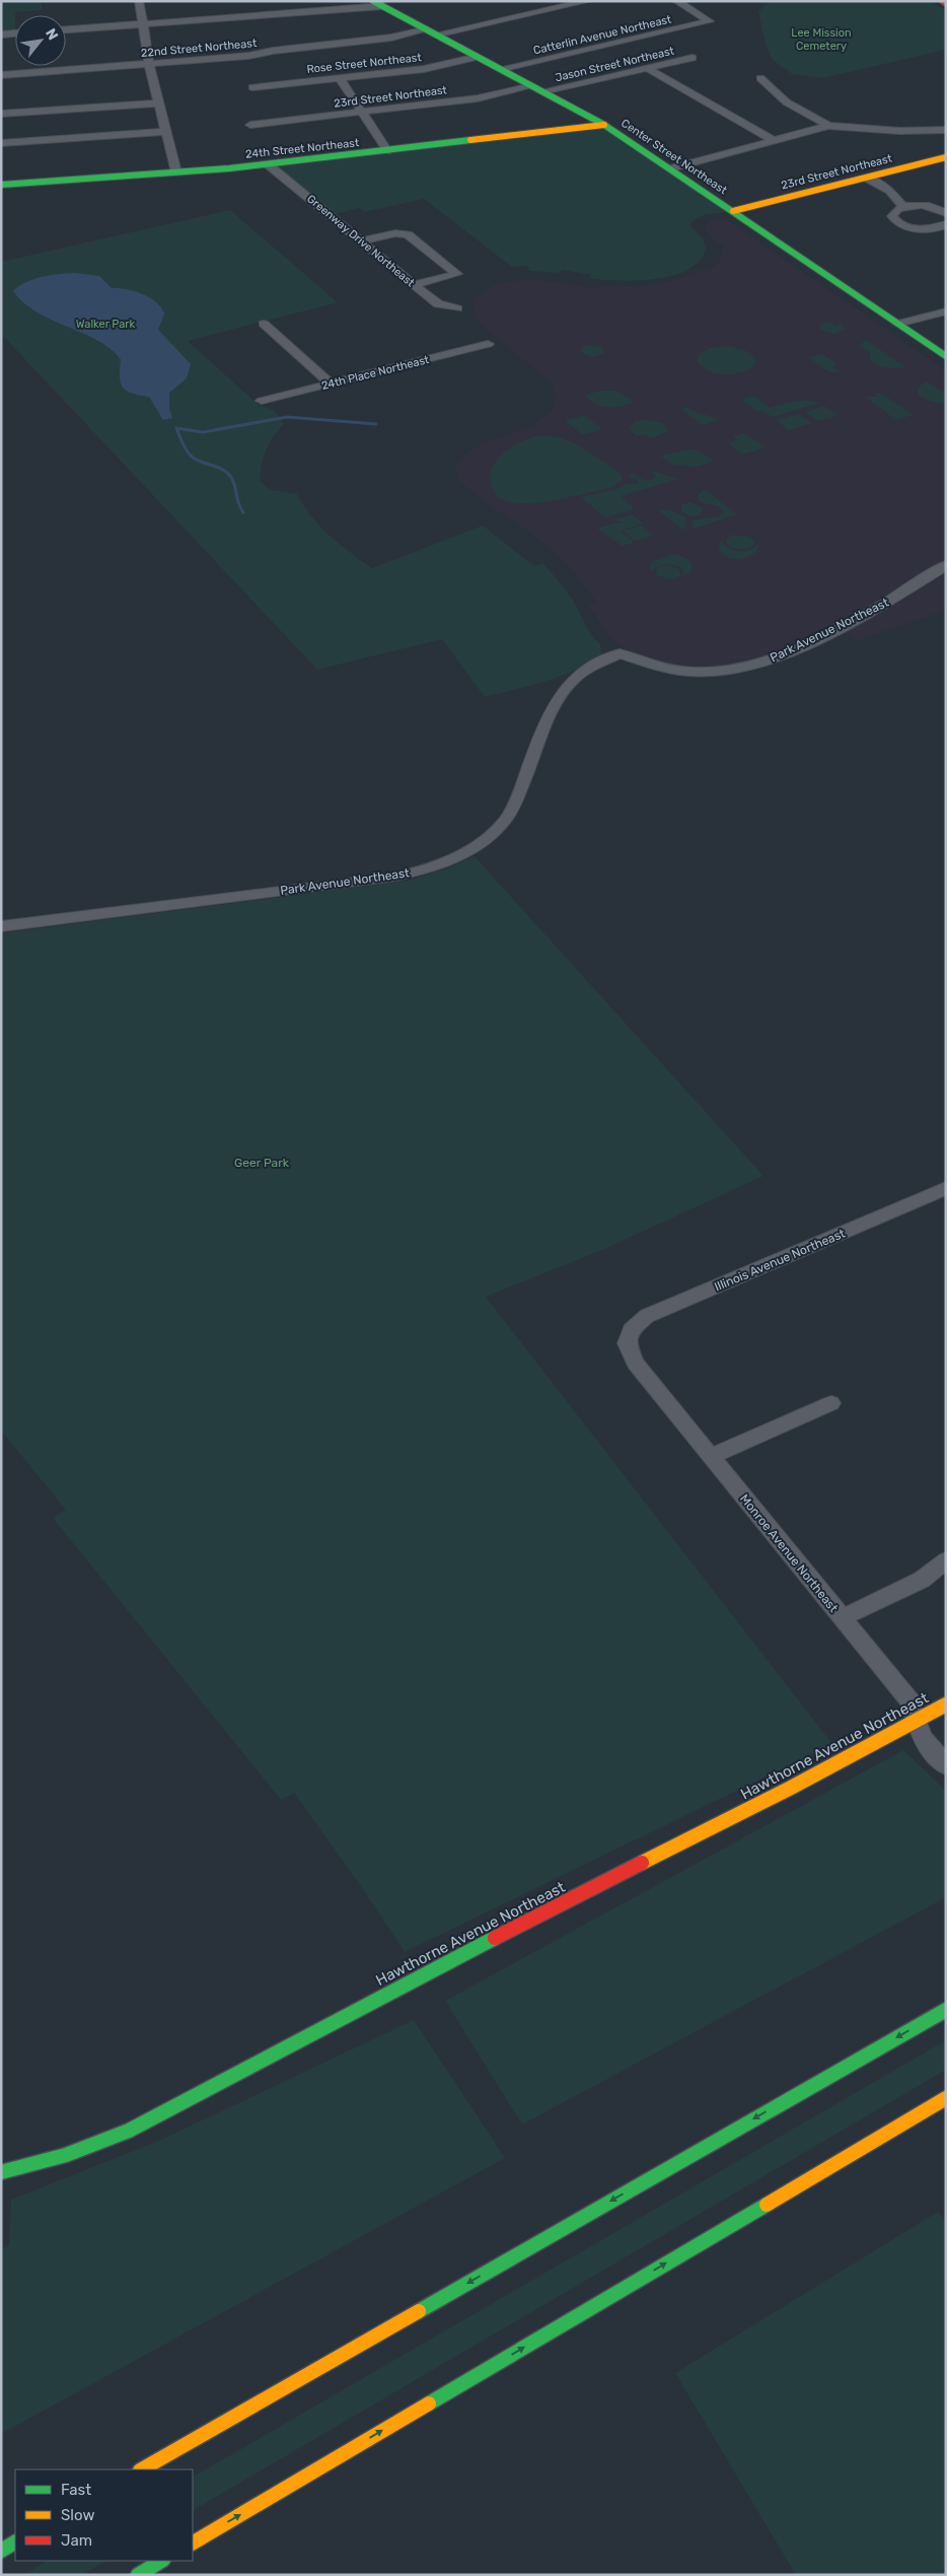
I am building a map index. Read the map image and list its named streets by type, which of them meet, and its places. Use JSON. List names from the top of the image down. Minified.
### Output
{"streets":{"main road":["23rd Street Northeast","24th Street Northeast","Center Street Northeast","Hawthorne Avenue Northeast"],"street":["Catterlin Avenue Northeast","22nd Street Northeast","Rose Street Northeast","Jason Street Northeast","Greenway Drive Northeast","24th Place Northeast","Park Avenue Northeast","Illinois Avenue Northeast","Monroe Avenue Northeast"]},"crossings":[["Catterlin Avenue Northeast","Center Street Northeast"],["22nd Street Northeast","Center Street Northeast"],["Rose Street Northeast","Center Street Northeast"],["Jason Street Northeast","23rd Street Northeast"],["Jason Street Northeast","Center Street Northeast"],["23rd Street Northeast","Center Street Northeast"],["24th Street Northeast","Center Street Northeast"],["24th Street Northeast","Greenway Drive Northeast"],["Illinois Avenue Northeast","Monroe Avenue Northeast"],["Monroe Avenue Northeast","Hawthorne Avenue Northeast"]],"parks":["Lee Mission Cemetery","Walker Park","Geer Park"],"legend":["Fast","Slow","Jam"],"north":"top right"}
